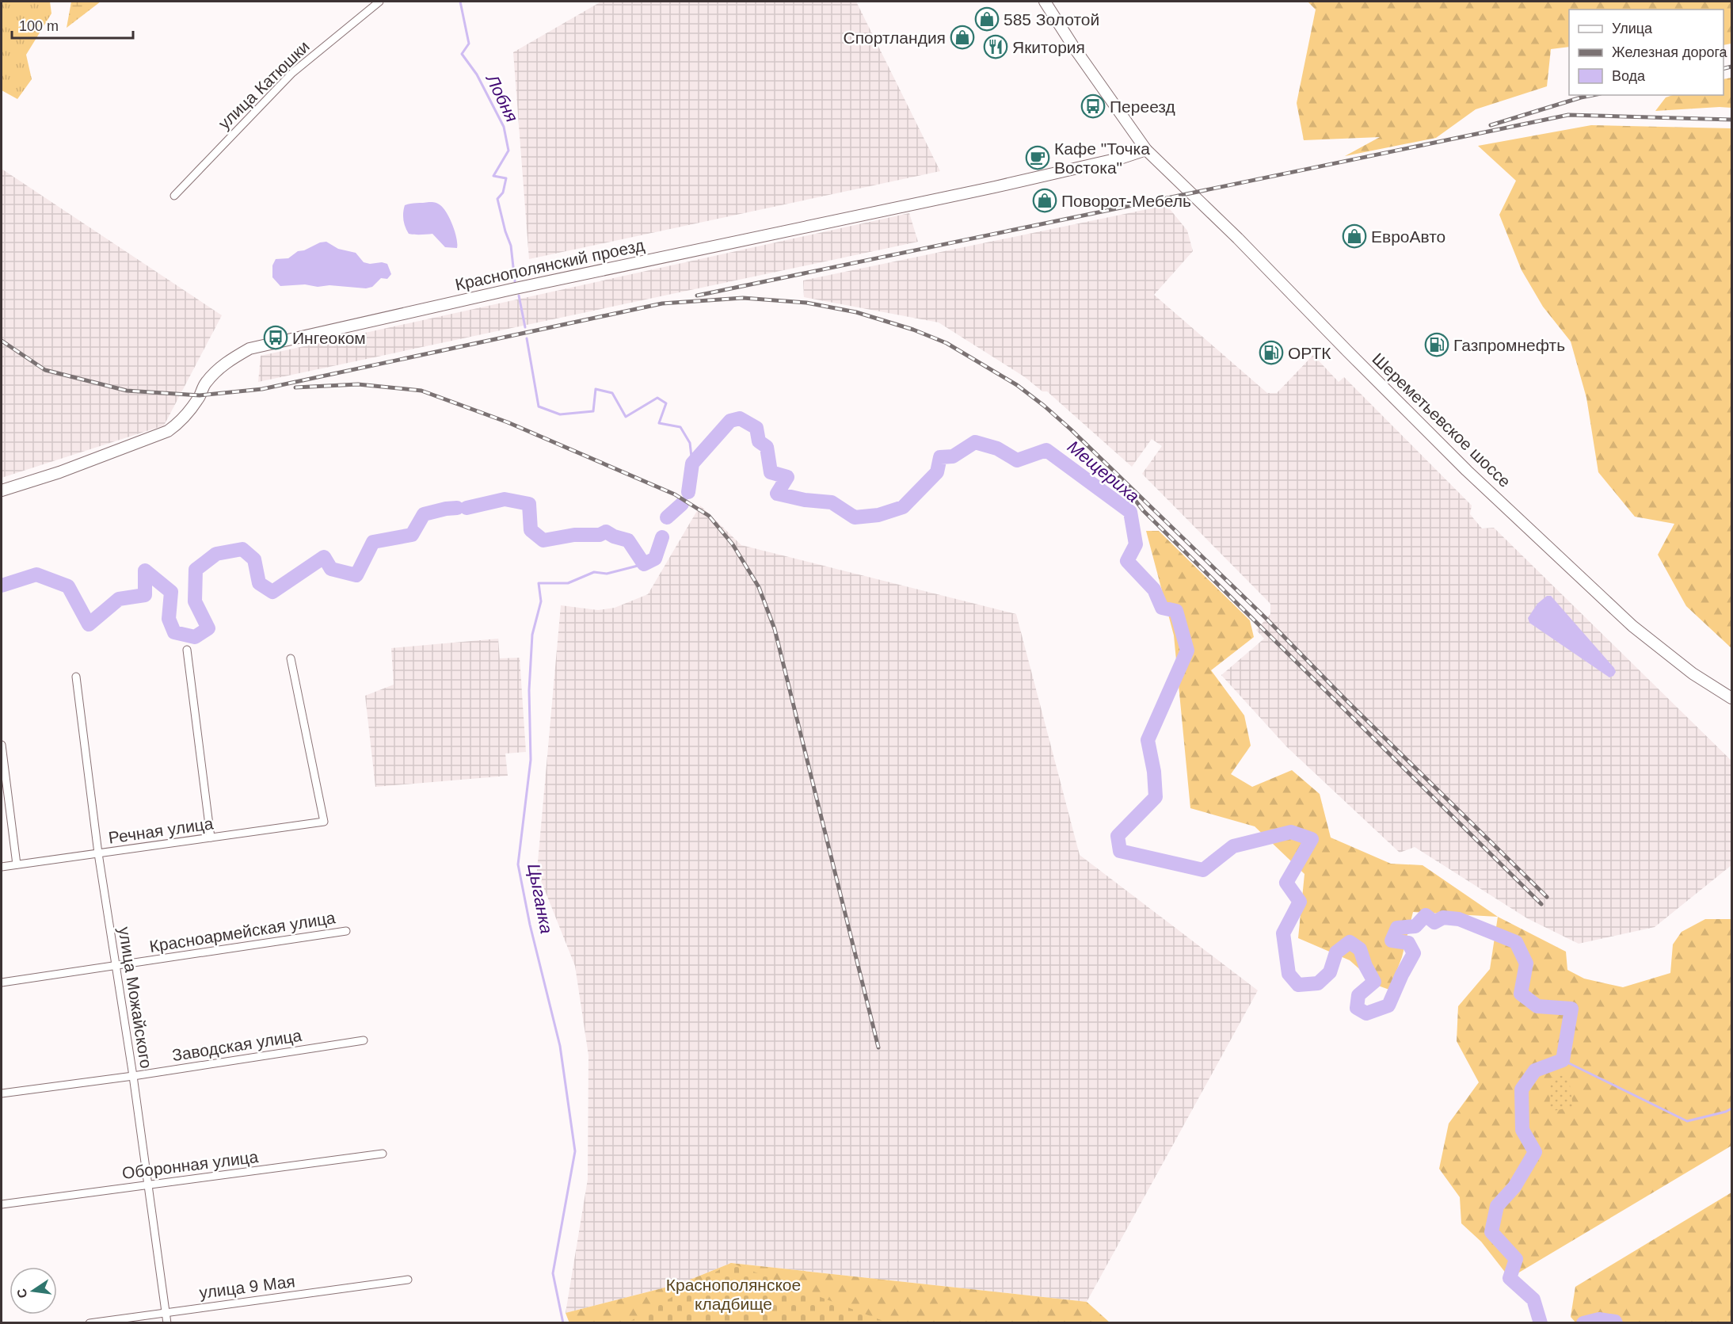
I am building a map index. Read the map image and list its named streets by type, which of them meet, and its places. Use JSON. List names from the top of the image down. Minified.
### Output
{"streets":{"main road":["Краснополянский проезд","Шереметьевское шоссе"],"street":["улица Катюшки","Речная улица","Красноармейская улица","улица Можайского","Заводская улица","Оборонная улица","улица 9 Мая"]},"crossings":[["Краснополянский проезд","Шереметьевское шоссе"],["Речная улица","улица Можайского"],["Красноармейская улица","улица Можайского"],["улица Можайского","Заводская улица"],["улица Можайского","Оборонная улица"],["улица Можайского","улица 9 Мая"]],"water":["Лобня","Мещериха","Цыганка"],"parks":["Краснополянское кладбище"],"places":{"shop":["585 Золотой","Спортландия","Поворот-Мебель","ЕвроАвто"],"restaurant":["Якитория"],"bus stop":["Переезд","Ингеоком"],"cafe":["Кафе \"Точка Востока\""],"fuel station":["Газпромнефть","ОРТК"]},"legend":["Улица","Железная дорога","Вода"],"scale_bar":"100 m","north":"left"}
